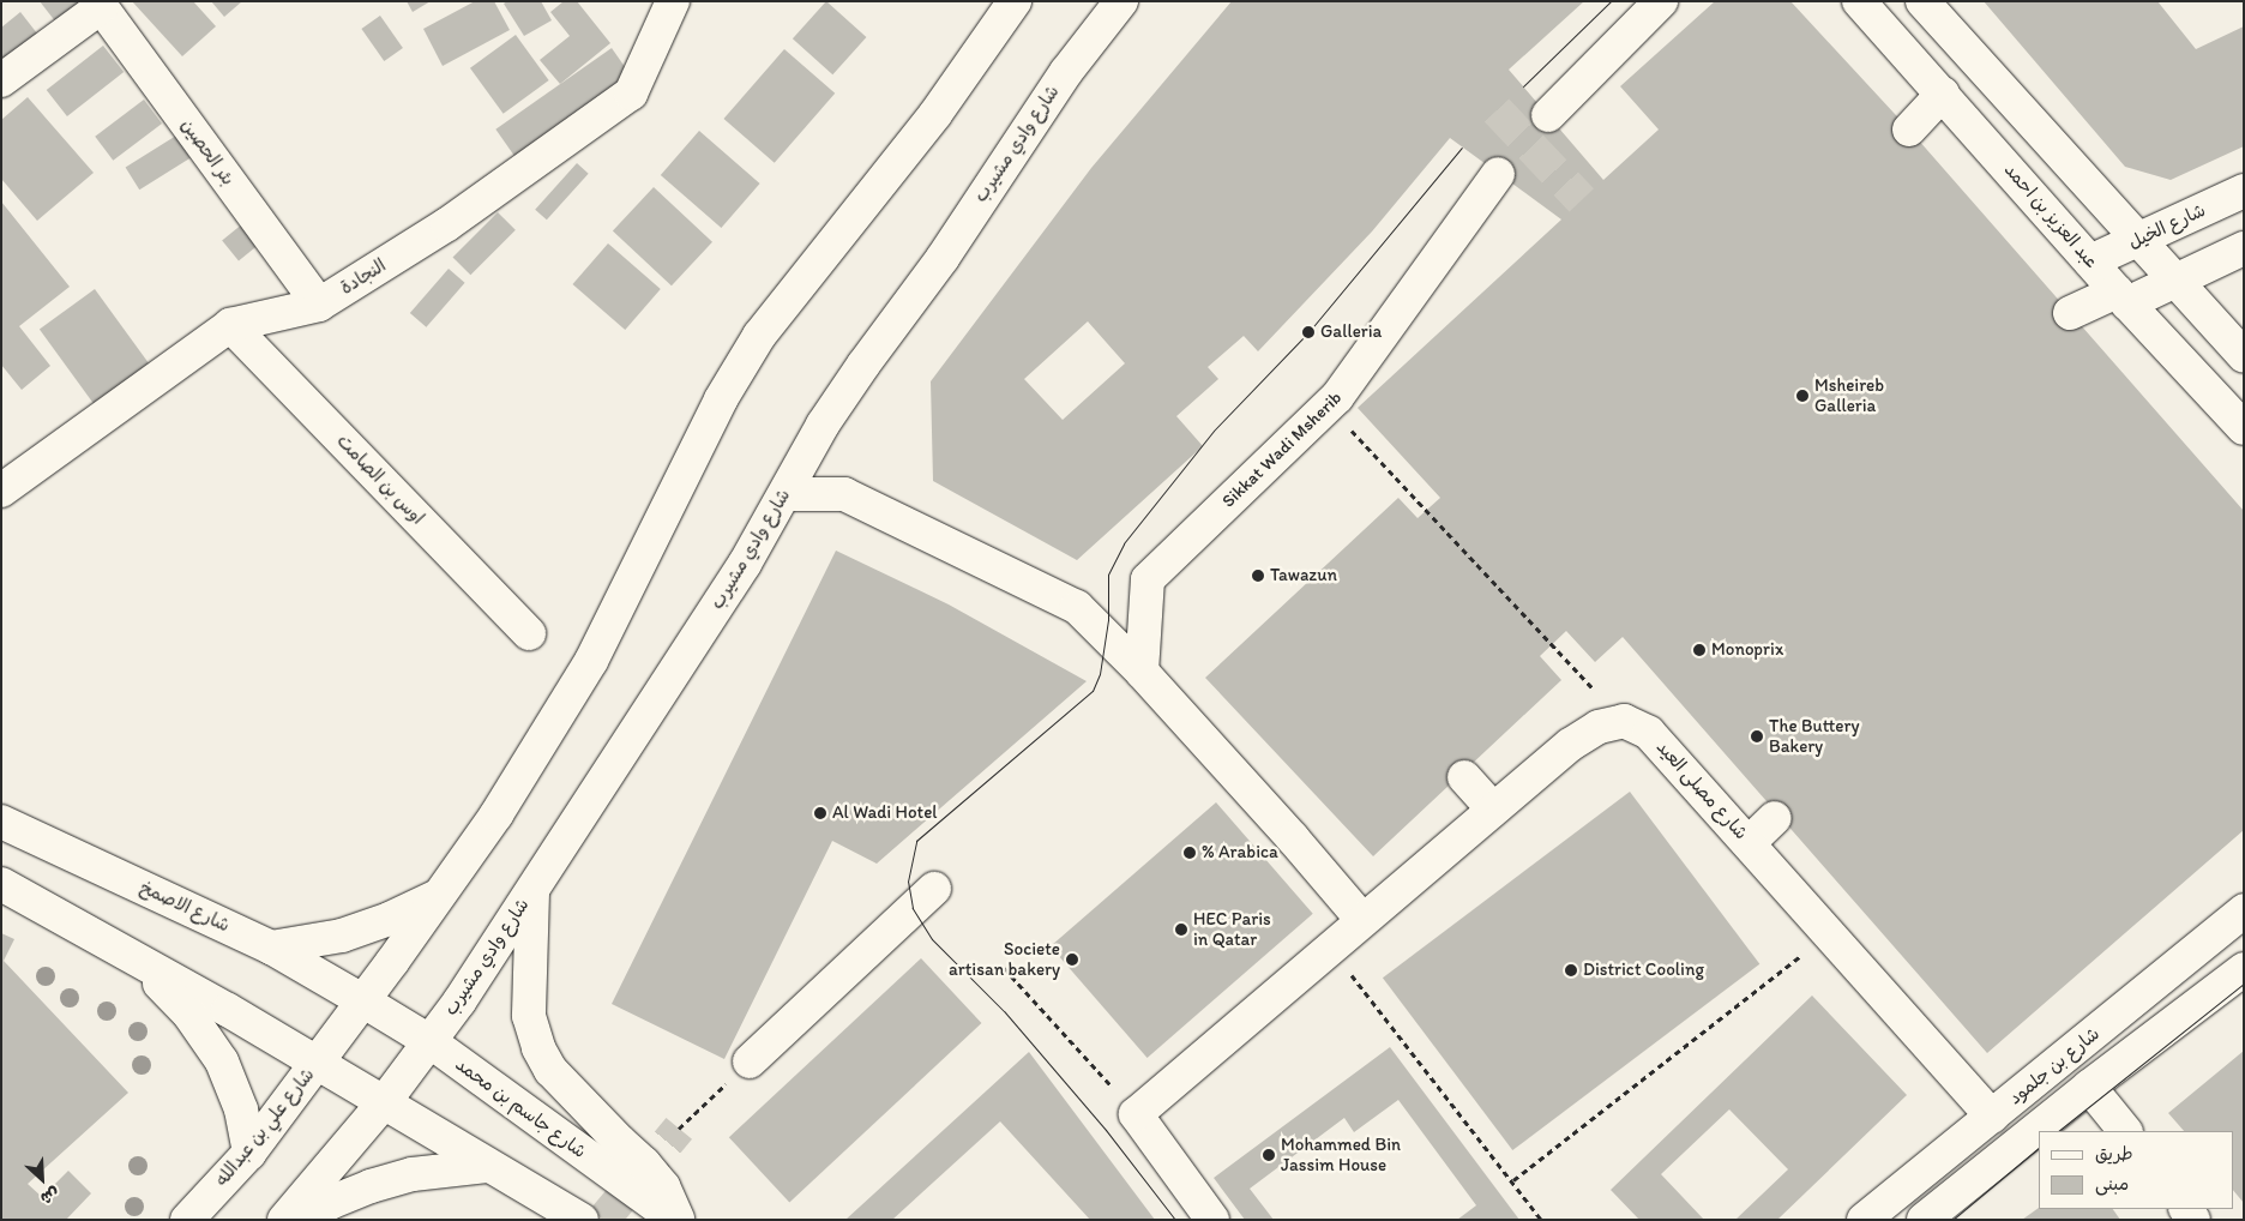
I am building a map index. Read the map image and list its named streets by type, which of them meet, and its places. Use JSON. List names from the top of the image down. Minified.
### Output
{"streets":{"street":["شارع وادي مشيرب","بئر الحصين","عبد العزيز بن احمد","شارع الخيل","النجادة","Sikkat Wadi Msherib","اوس بن الصامت","شارع مصلى العيد","شارع الاصمخ","شارع بن جلمود","شارع جاسم بن محمد","شارع علي بن عبدالله"]},"crossings":[["شارع وادي مشيرب","شارع جاسم بن محمد"],["بئر الحصين","النجادة"],["عبد العزيز بن احمد","شارع الخيل"],["النجادة","اوس بن الصامت"],["شارع مصلى العيد","شارع بن جلمود"],["شارع الاصمخ","شارع جاسم بن محمد"]],"places":["Galleria","Msheireb Galleria","Tawazun","Monoprix","The Buttery Bakery","Al Wadi Hotel","% Arabica","HEC Paris in Qatar","Societe artisan bakery","District Cooling","Mohammed Bin Jassim House"],"legend":["طريق","مبنى"],"north":"bottom right"}
